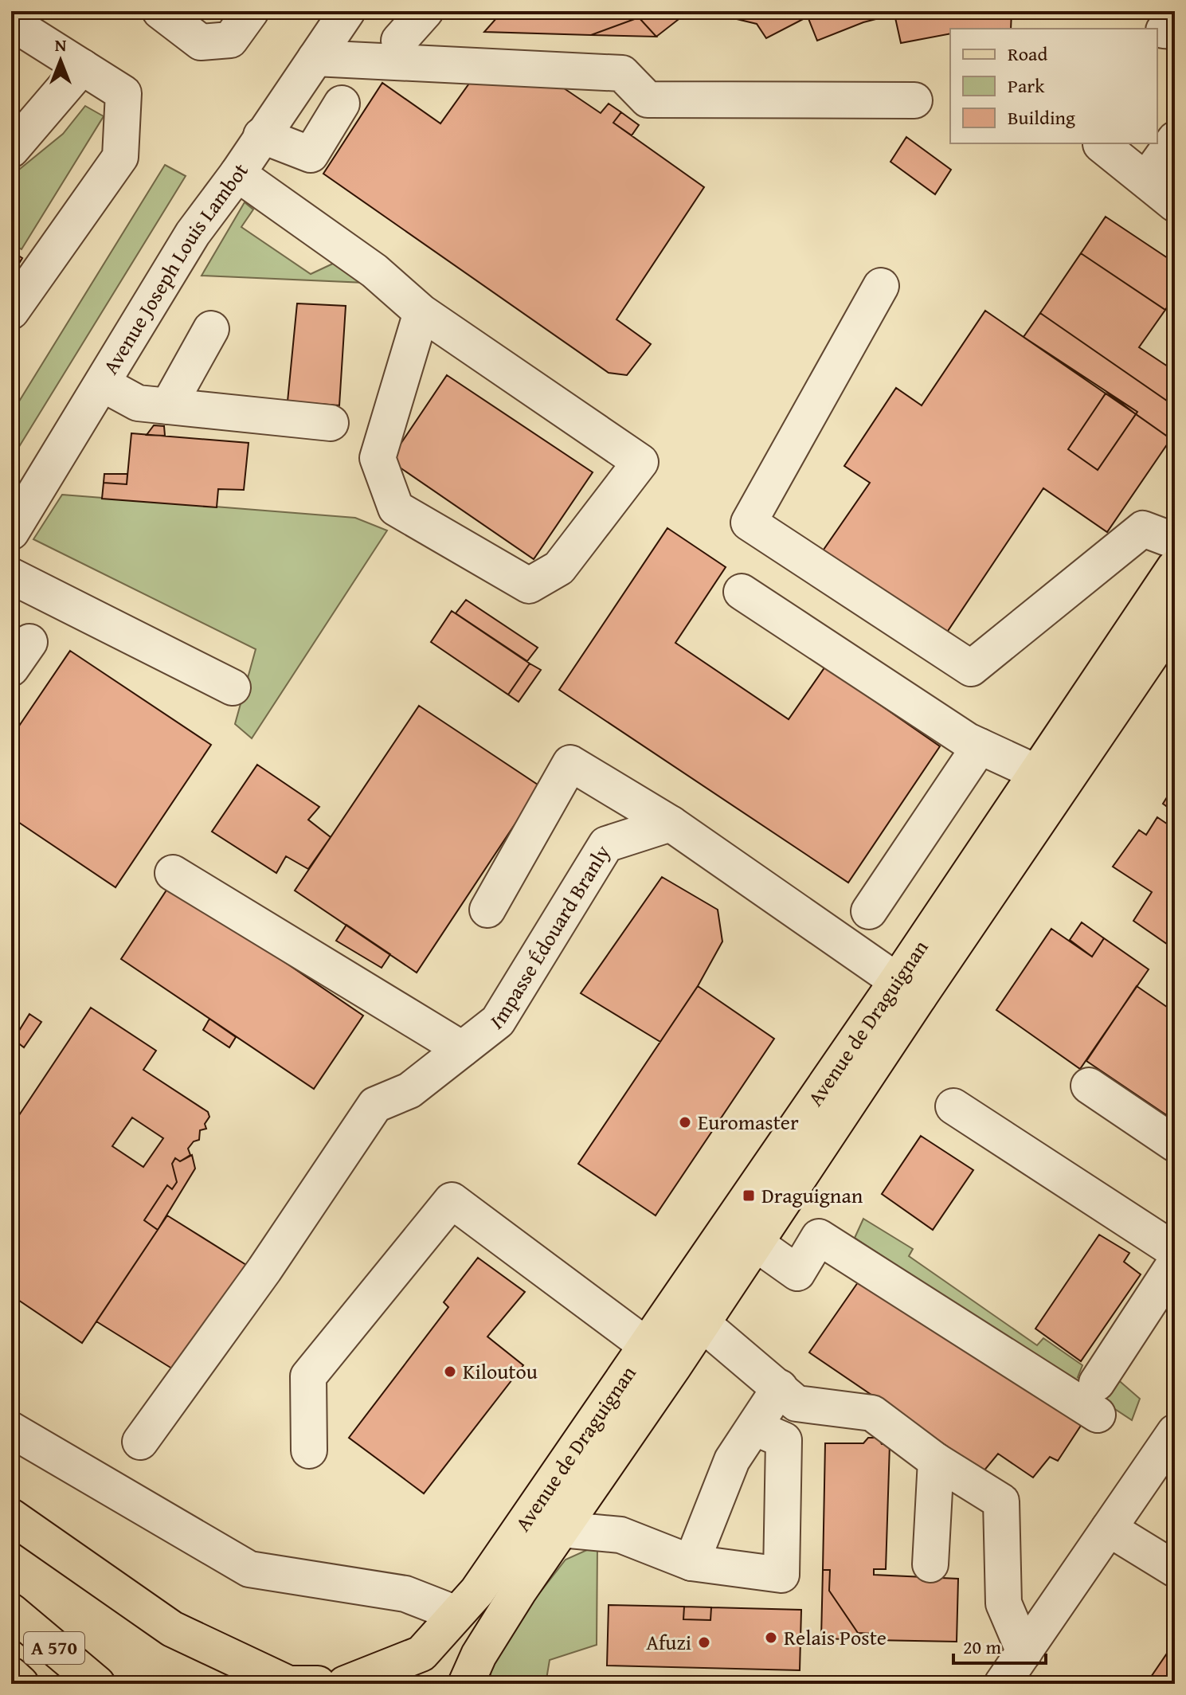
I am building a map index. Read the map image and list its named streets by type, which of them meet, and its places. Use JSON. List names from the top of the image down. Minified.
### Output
{"streets":{"main road":["Avenue de Draguignan","A 570"],"street":["Avenue Joseph Louis Lambot","Impasse Édouard Branly"]},"places":{"other":["Euromaster","Kiloutou","Relais Poste","Afuzi"],"transit":["Draguignan"]},"legend":["Road","Park","Building"],"scale_bar":"20 m","north":"top"}
